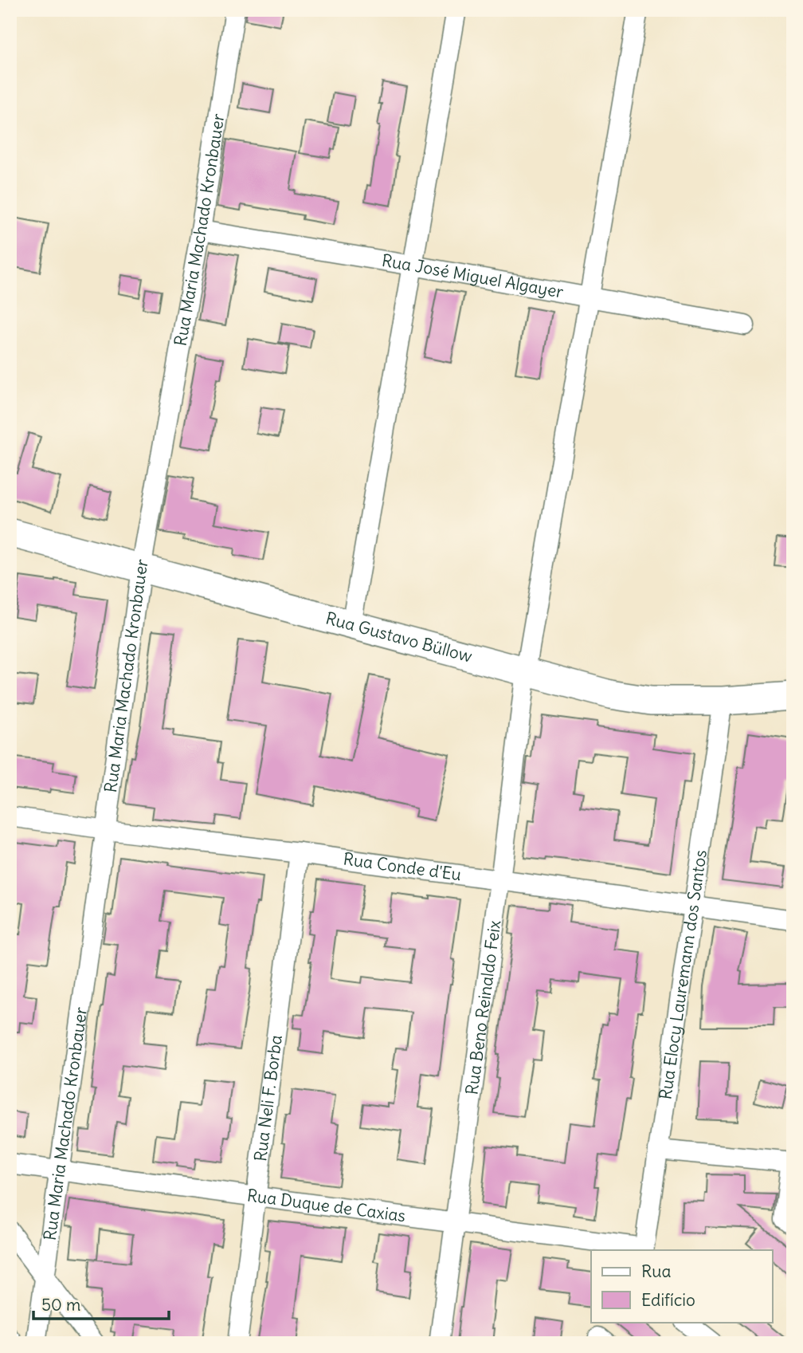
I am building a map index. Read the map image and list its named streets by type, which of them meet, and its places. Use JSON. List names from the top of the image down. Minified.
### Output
{"streets":{"main road":["Rua Gustavo Büllow"],"street":["Rua Maria Machado Kronbauer","Rua José Miguel Algayer","Rua Conde d'Eu","Rua Elocy Lauremann dos Santos","Rua Beno Reinaldo Feix","Rua Neli F. Borba","Rua Duque de Caxias"]},"crossings":[["Rua Maria Machado Kronbauer","Rua José Miguel Algayer"],["Rua Maria Machado Kronbauer","Rua Gustavo Büllow"],["Rua Maria Machado Kronbauer","Rua Conde d'Eu"],["Rua Maria Machado Kronbauer","Rua Duque de Caxias"],["Rua José Miguel Algayer","Rua Beno Reinaldo Feix"],["Rua Gustavo Büllow","Rua Elocy Lauremann dos Santos"],["Rua Gustavo Büllow","Rua Beno Reinaldo Feix"],["Rua Conde d'Eu","Rua Elocy Lauremann dos Santos"],["Rua Conde d'Eu","Rua Beno Reinaldo Feix"],["Rua Conde d'Eu","Rua Neli F. Borba"],["Rua Elocy Lauremann dos Santos","Rua Duque de Caxias"],["Rua Beno Reinaldo Feix","Rua Duque de Caxias"],["Rua Neli F. Borba","Rua Duque de Caxias"]],"legend":["Rua","Edifício"],"scale_bar":"50 m"}
